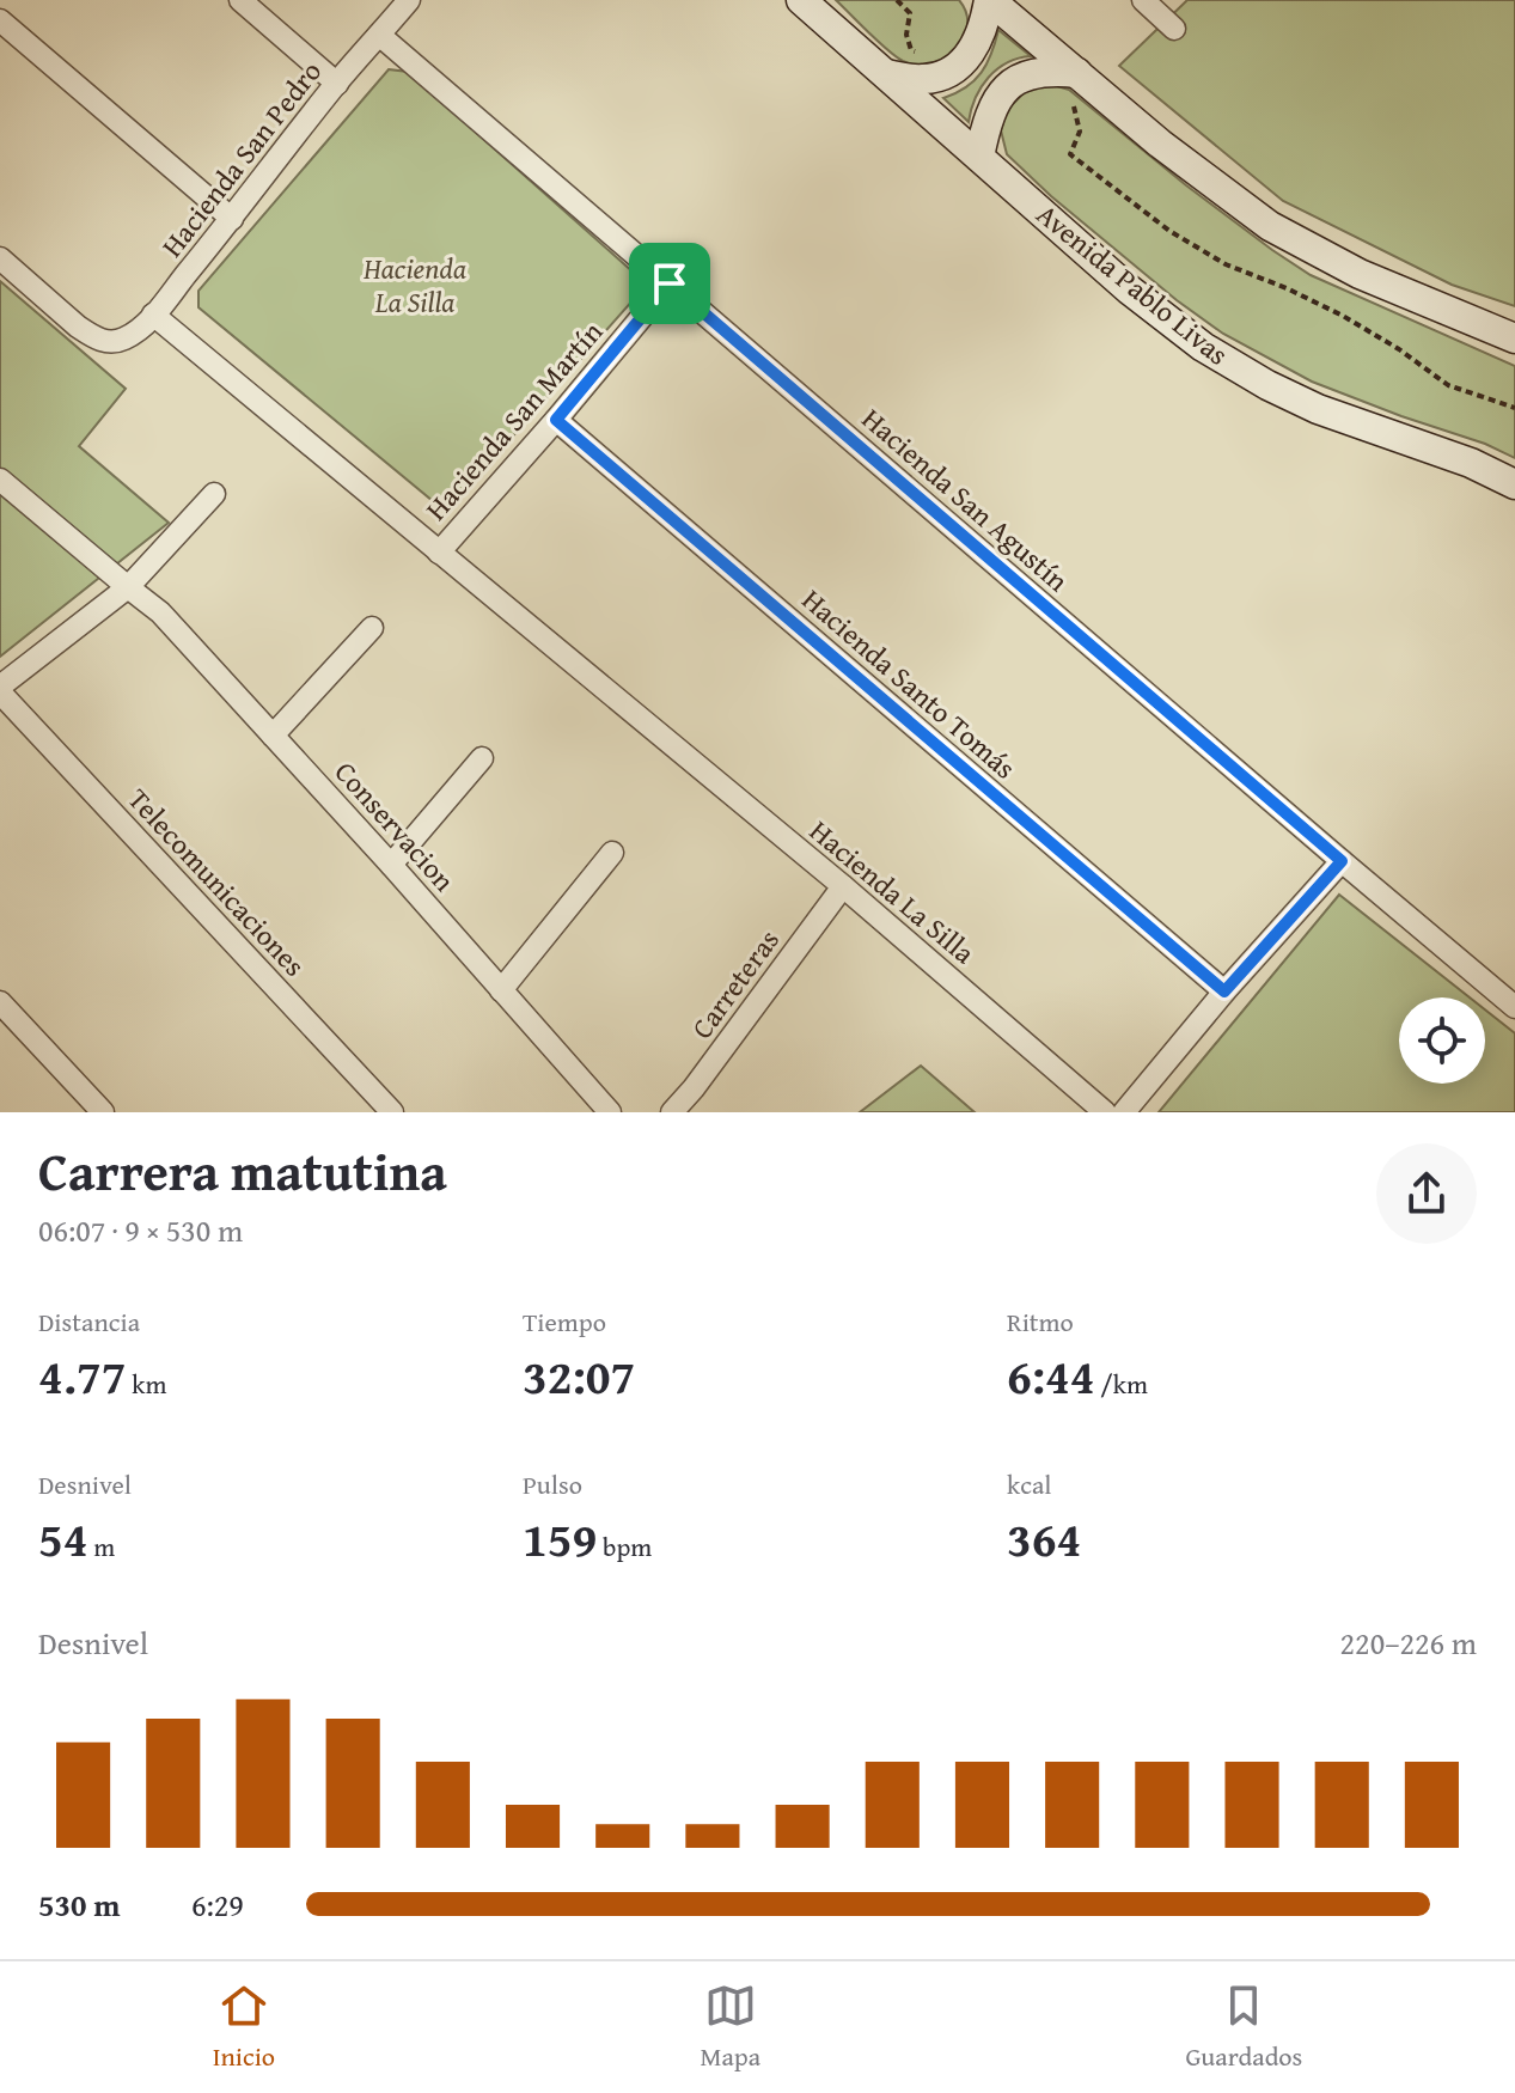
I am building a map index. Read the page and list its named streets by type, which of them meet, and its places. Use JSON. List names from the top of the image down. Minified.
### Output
{"streets":{"main road":["Avenida Pablo Livas"],"street":["Hacienda San Pedro","Hacienda San Martín","Hacienda San Agustín","Hacienda Santo Tomás","Conservacion","Telecomunicaciones","Hacienda La Silla","Carreteras"]},"crossings":[["Hacienda San Pedro","Hacienda San Agustín"],["Hacienda San Pedro","Hacienda La Silla"],["Hacienda San Martín","Hacienda San Agustín"],["Hacienda San Martín","Hacienda Santo Tomás"],["Hacienda San Martín","Hacienda La Silla"],["Hacienda La Silla","Carreteras"]],"parks":["Hacienda La Silla"],"page":{"heading":["Carrera matutina","06:07 · 9 × 530 m"],"stats":[["Distancia","4.77 km"],["Tiempo","32:07"],["Ritmo","6:44 /km"],["Desnivel","54 m"],["Pulso","159 bpm"],["kcal","364"]],"chart":["Desnivel","220–226 m"],"list":[{"name":"530 m","note":"6:29"}],"tabs":["Inicio","Mapa","Guardados"]}}
